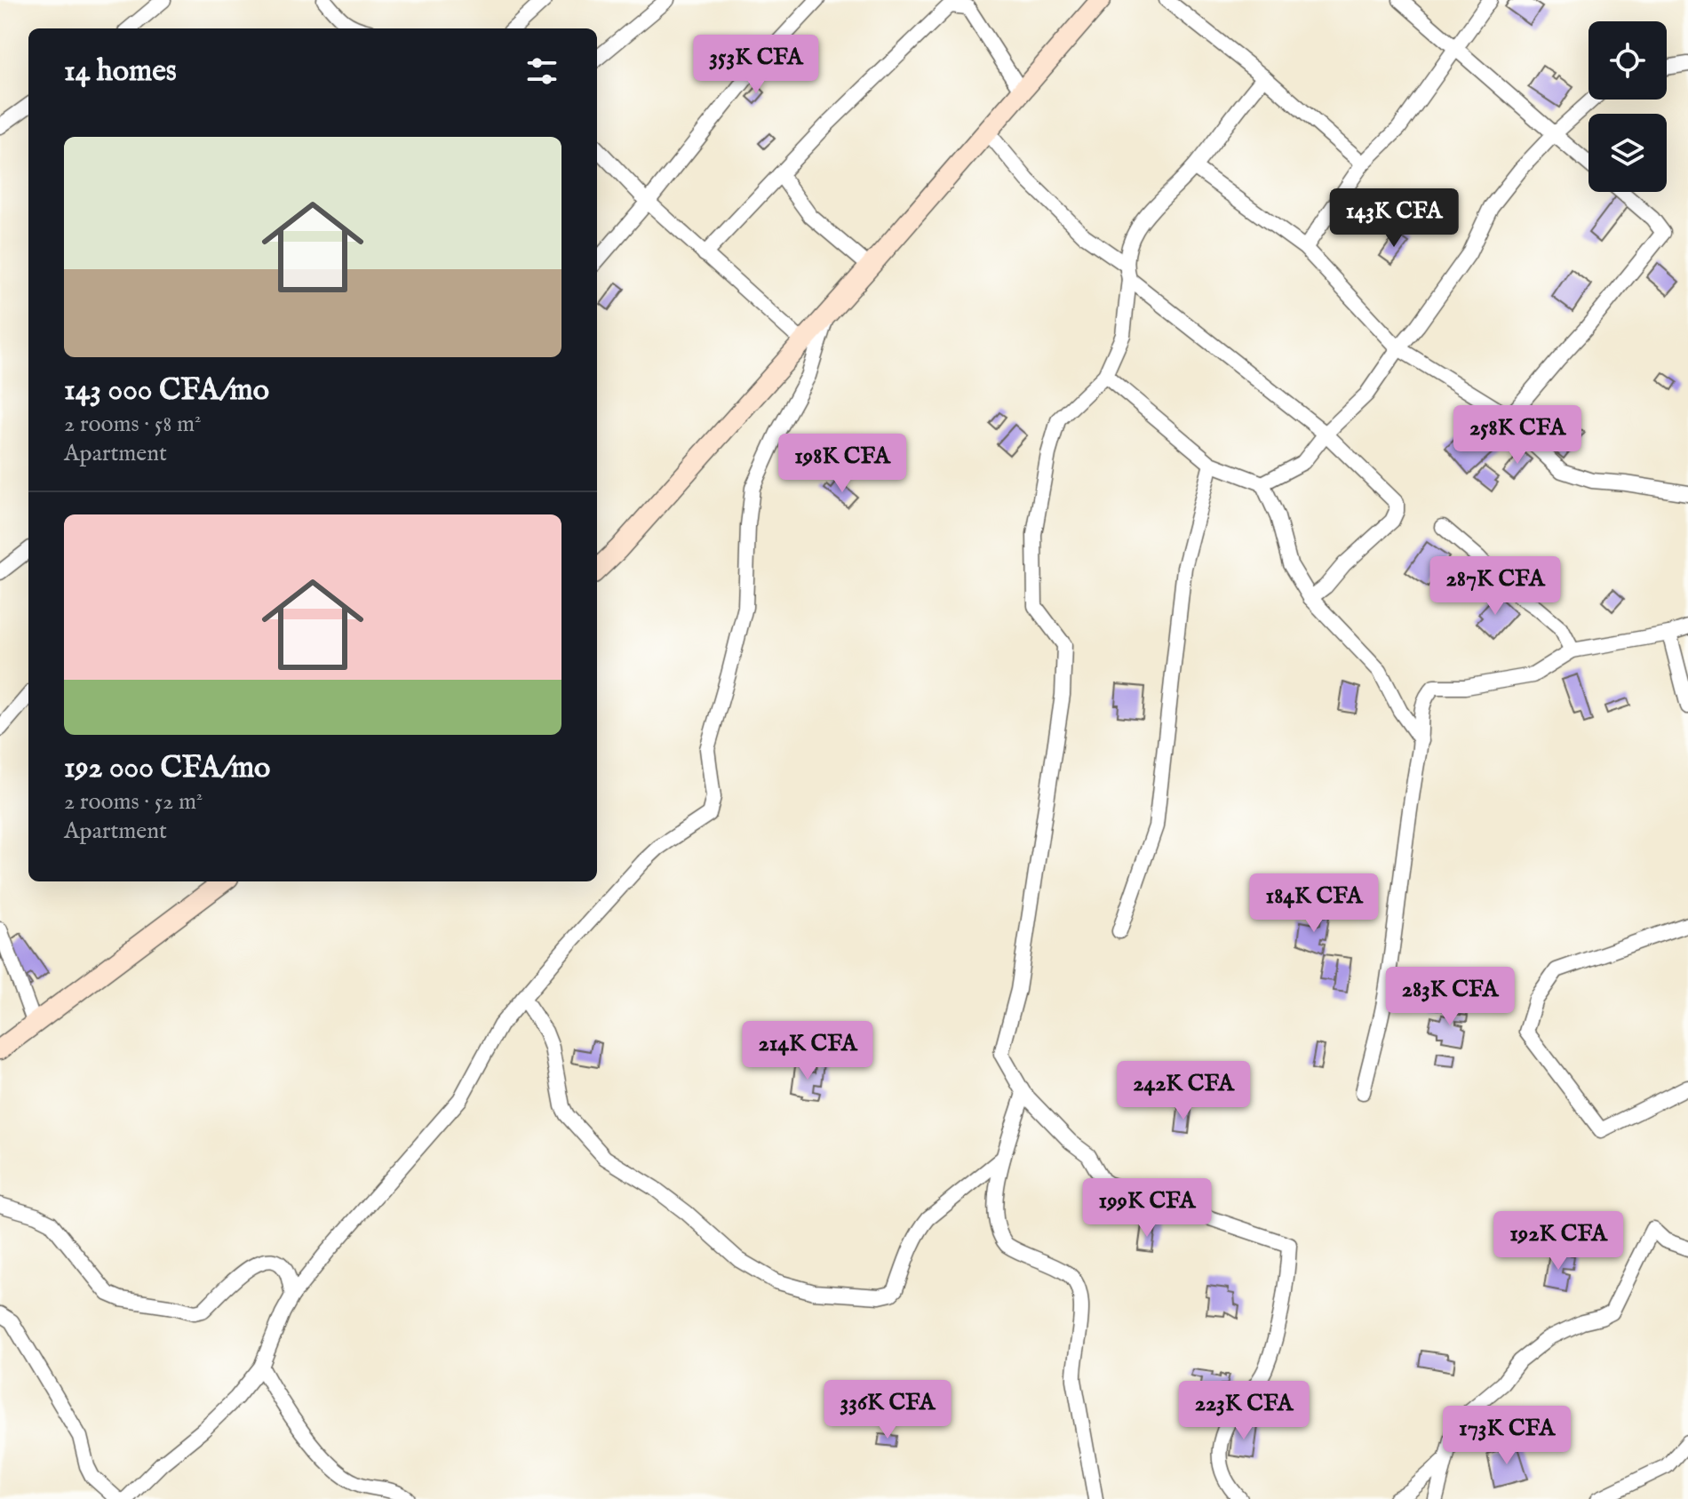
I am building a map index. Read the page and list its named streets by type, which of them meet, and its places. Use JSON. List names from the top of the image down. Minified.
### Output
{"page":{"heading":"14 homes","price":["353K CFA","143K CFA","258K CFA","198K CFA","287K CFA","184K CFA","283K CFA","214K CFA","242K CFA","199K CFA","192K CFA","336K CFA","223K CFA","173K CFA"],"list":[{"name":"143 000 CFA/mo","note":"2 rooms · 58 m² · Apartment"},{"name":"192 000 CFA/mo","note":"2 rooms · 52 m² · Apartment"}]}}
